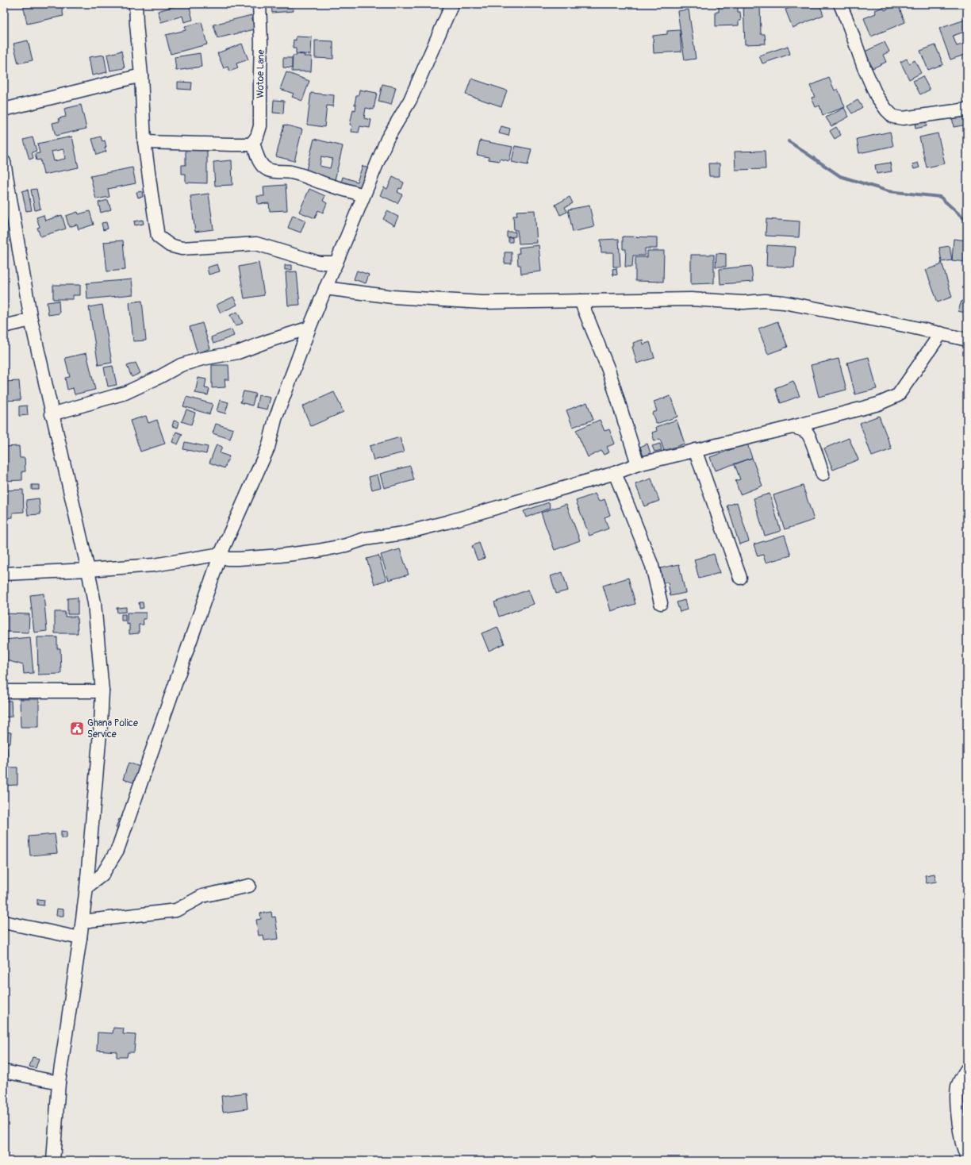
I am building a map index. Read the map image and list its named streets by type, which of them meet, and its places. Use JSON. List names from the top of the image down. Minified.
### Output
{"streets":{"street":["Wotoe Lane"]},"places":{"public building":["Ghana Police Service"]}}
